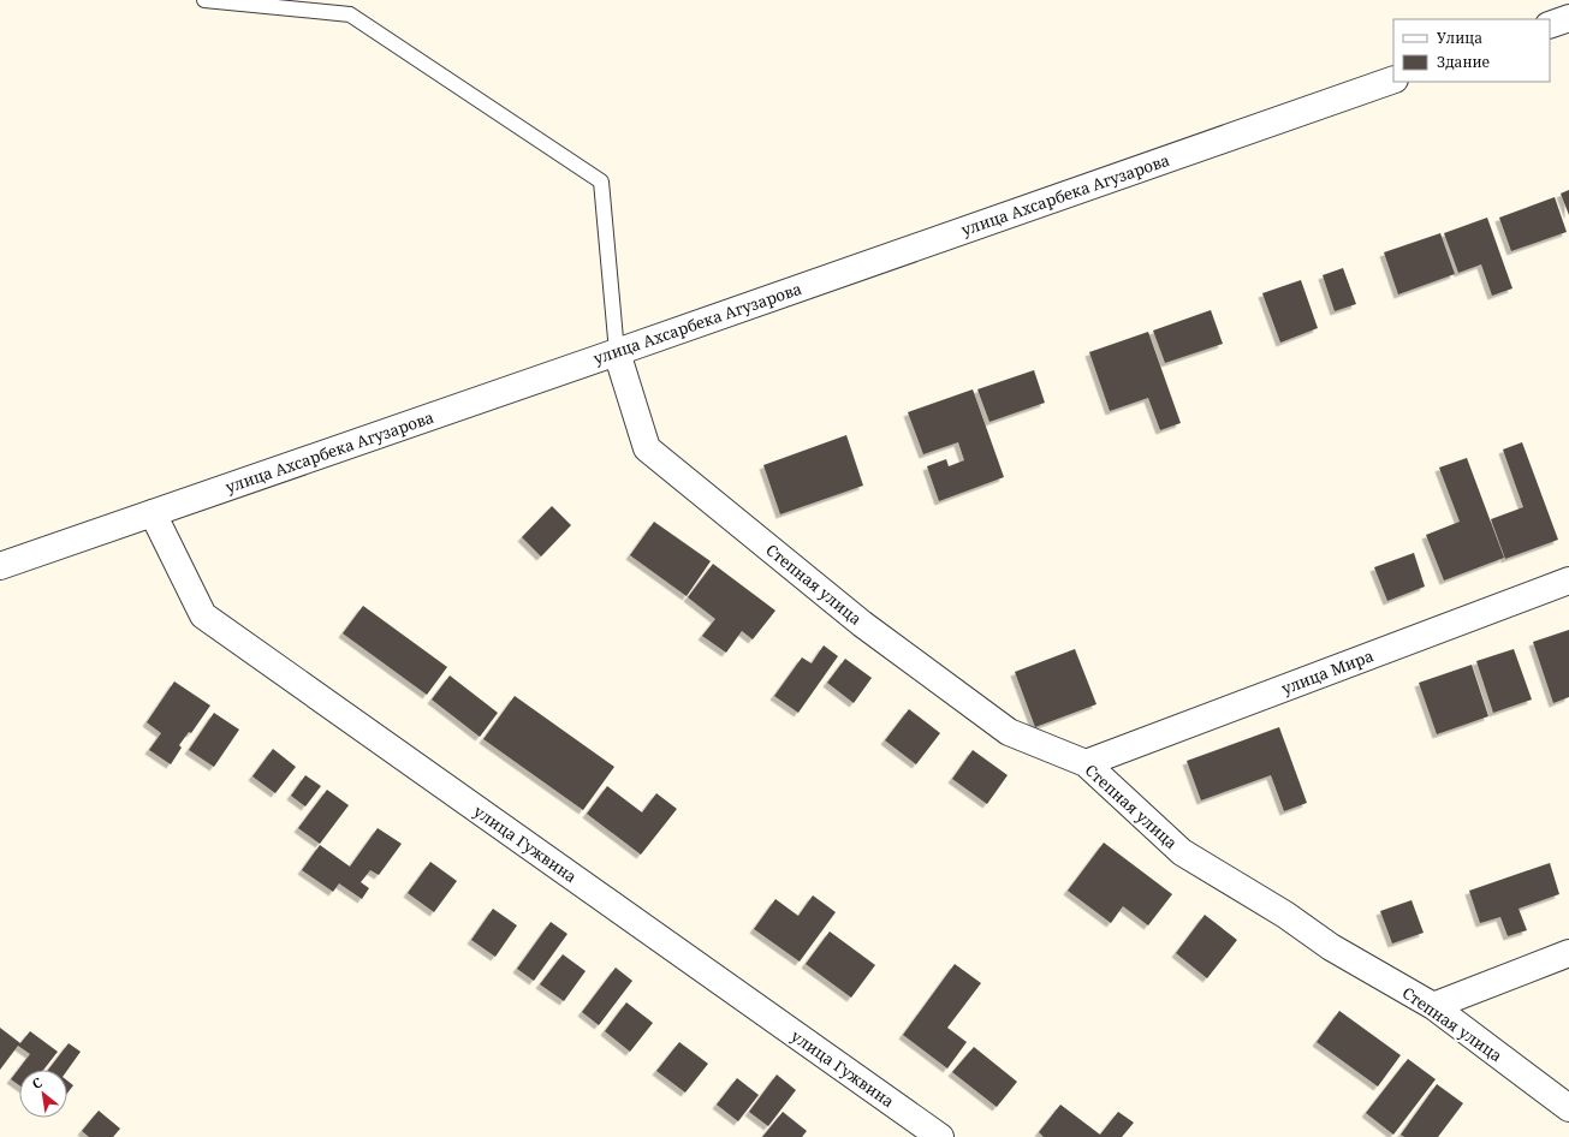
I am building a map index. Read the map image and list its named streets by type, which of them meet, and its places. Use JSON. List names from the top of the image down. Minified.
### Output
{"streets":{"street":["улица Ахсарбека Агузарова","Степная улица","улица Мира","улица Гужвина"]},"crossings":[["улица Ахсарбека Агузарова","Степная улица"],["улица Ахсарбека Агузарова","улица Гужвина"],["Степная улица","улица Мира"]],"legend":["Улица","Здание"],"north":"top left"}
